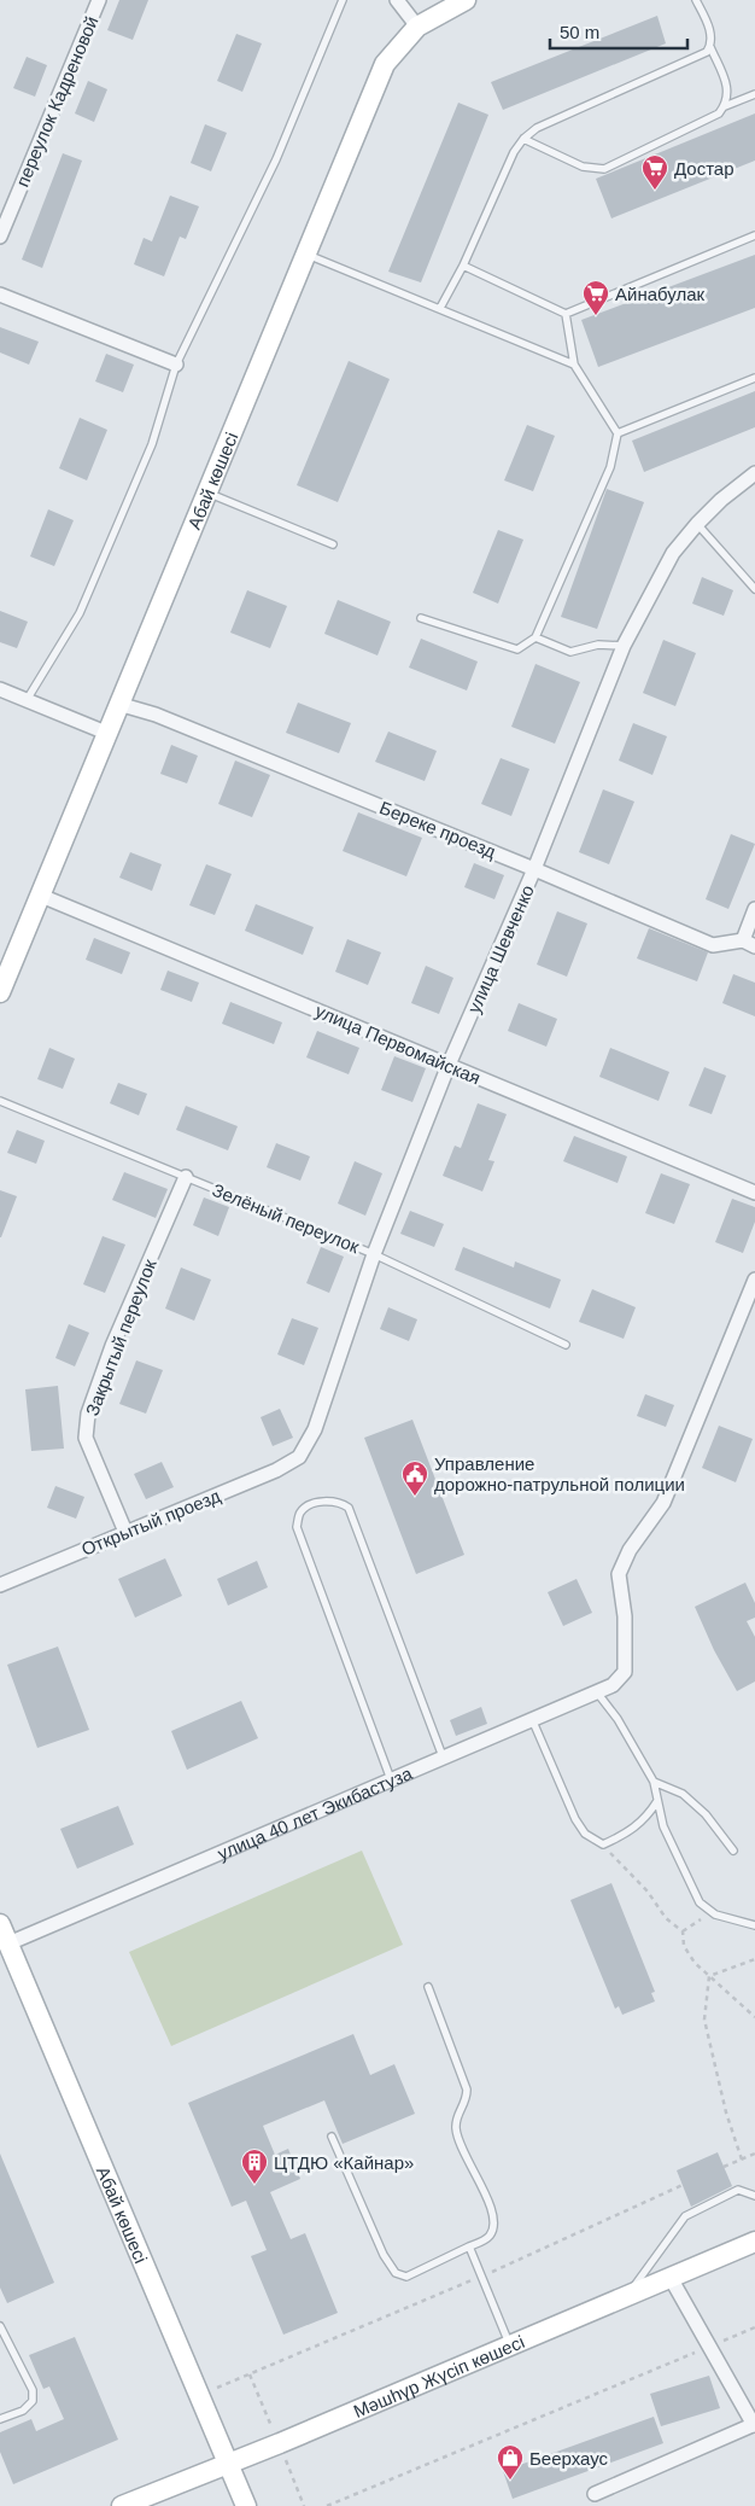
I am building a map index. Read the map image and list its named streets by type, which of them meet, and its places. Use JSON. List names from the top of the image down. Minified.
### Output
{"streets":{"street":["переулок Кадреновой","Абай көшесі","Береке проезд","улица Шевченко","улица Первомайская","Закрытый переулок","Открытый проезд","улица 40 лет Экибастуза","Мәшһүр Жүсіп көшесі"],"lane":["Зелёный переулок"]},"crossings":[["Абай көшесі","Береке проезд"],["Абай көшесі","улица Первомайская"],["Абай көшесі","улица 40 лет Экибастуза"],["Абай көшесі","Мәшһүр Жүсіп көшесі"],["Береке проезд","улица Шевченко"],["улица Шевченко","улица Первомайская"],["улица Шевченко","Зелёный переулок"],["улица Шевченко","Открытый проезд"],["Зелёный переулок","Закрытый переулок"],["Закрытый переулок","Открытый проезд"]],"places":{"supermarket":["Достар","Айнабулак"],"public building":["Управление дорожно-патрульной полиции"],"building":["ЦТДЮ «Кайнар»"],"shop":["Беерхаус"]},"scale_bar":"50 m"}
